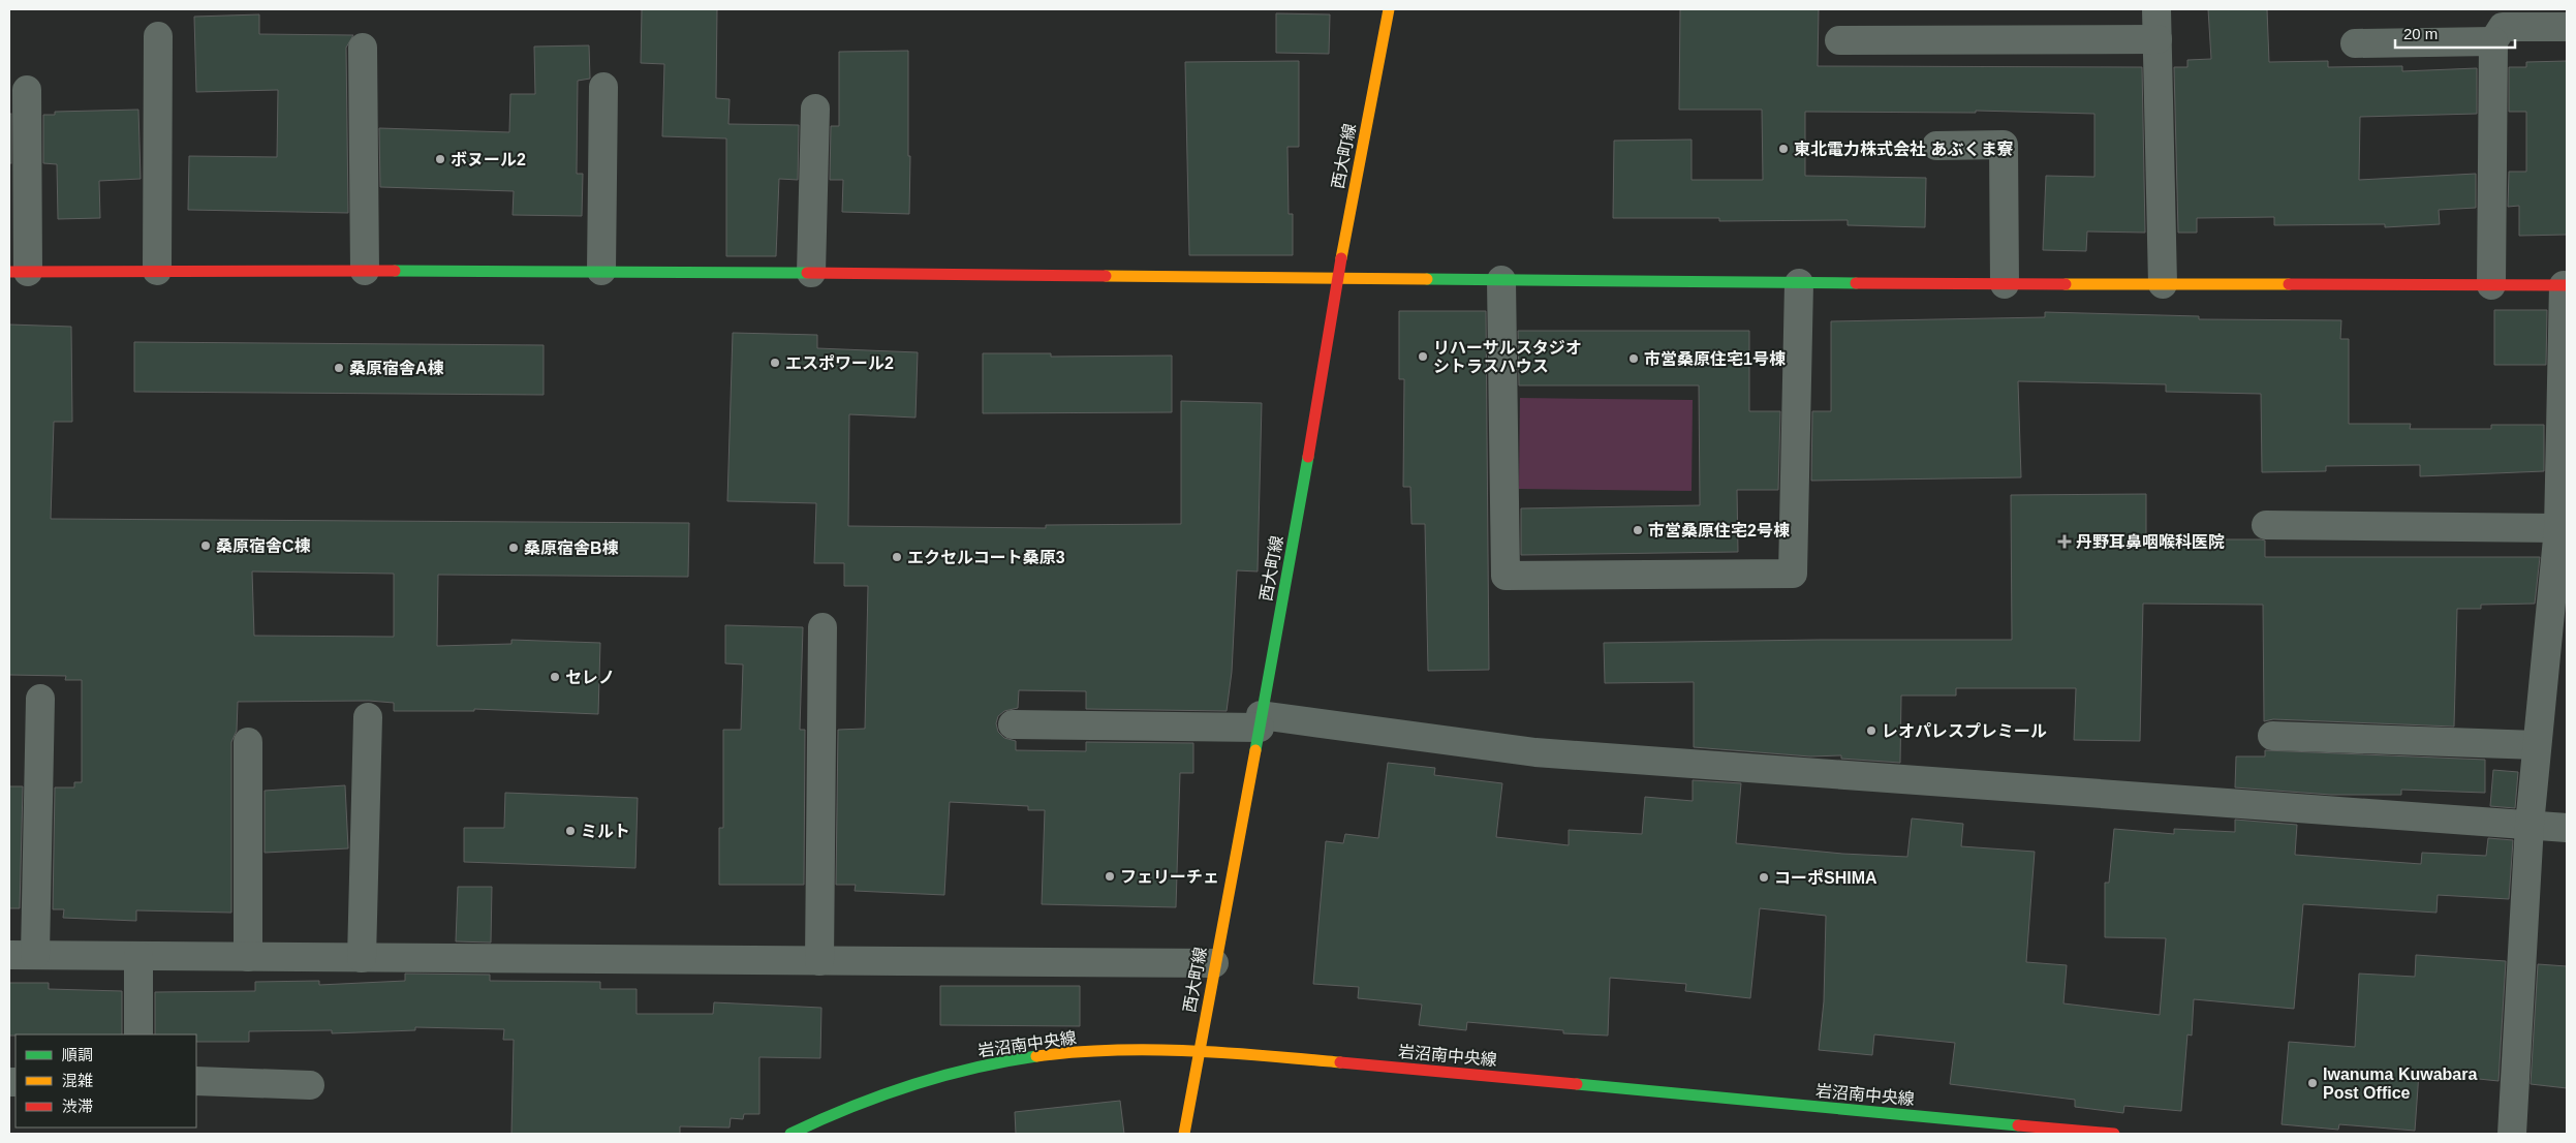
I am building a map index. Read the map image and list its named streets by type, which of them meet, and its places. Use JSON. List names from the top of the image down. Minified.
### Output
{"streets":{"street":["西大町線","岩沼南中央線"]},"crossings":[["西大町線","岩沼南中央線"]],"places":{"other":["東北電力株式会社 あぶくま寮","ボヌール2","リハーサルスタジオ シトラスハウス","市営桑原住宅1号棟","エスポワール2","桑原宿舎A棟","市営桑原住宅2号棟","桑原宿舎C棟","桑原宿舎B棟","エクセルコート桑原3","セレノ","レオパレスプレミール","ミルト","フェリーチェ","コーポSHIMA","Iwanuma Kuwabara Post Office"],"health":["丹野耳鼻咽喉科医院"]},"legend":["順調","混雑","渋滞"],"scale_bar":"20 m"}
